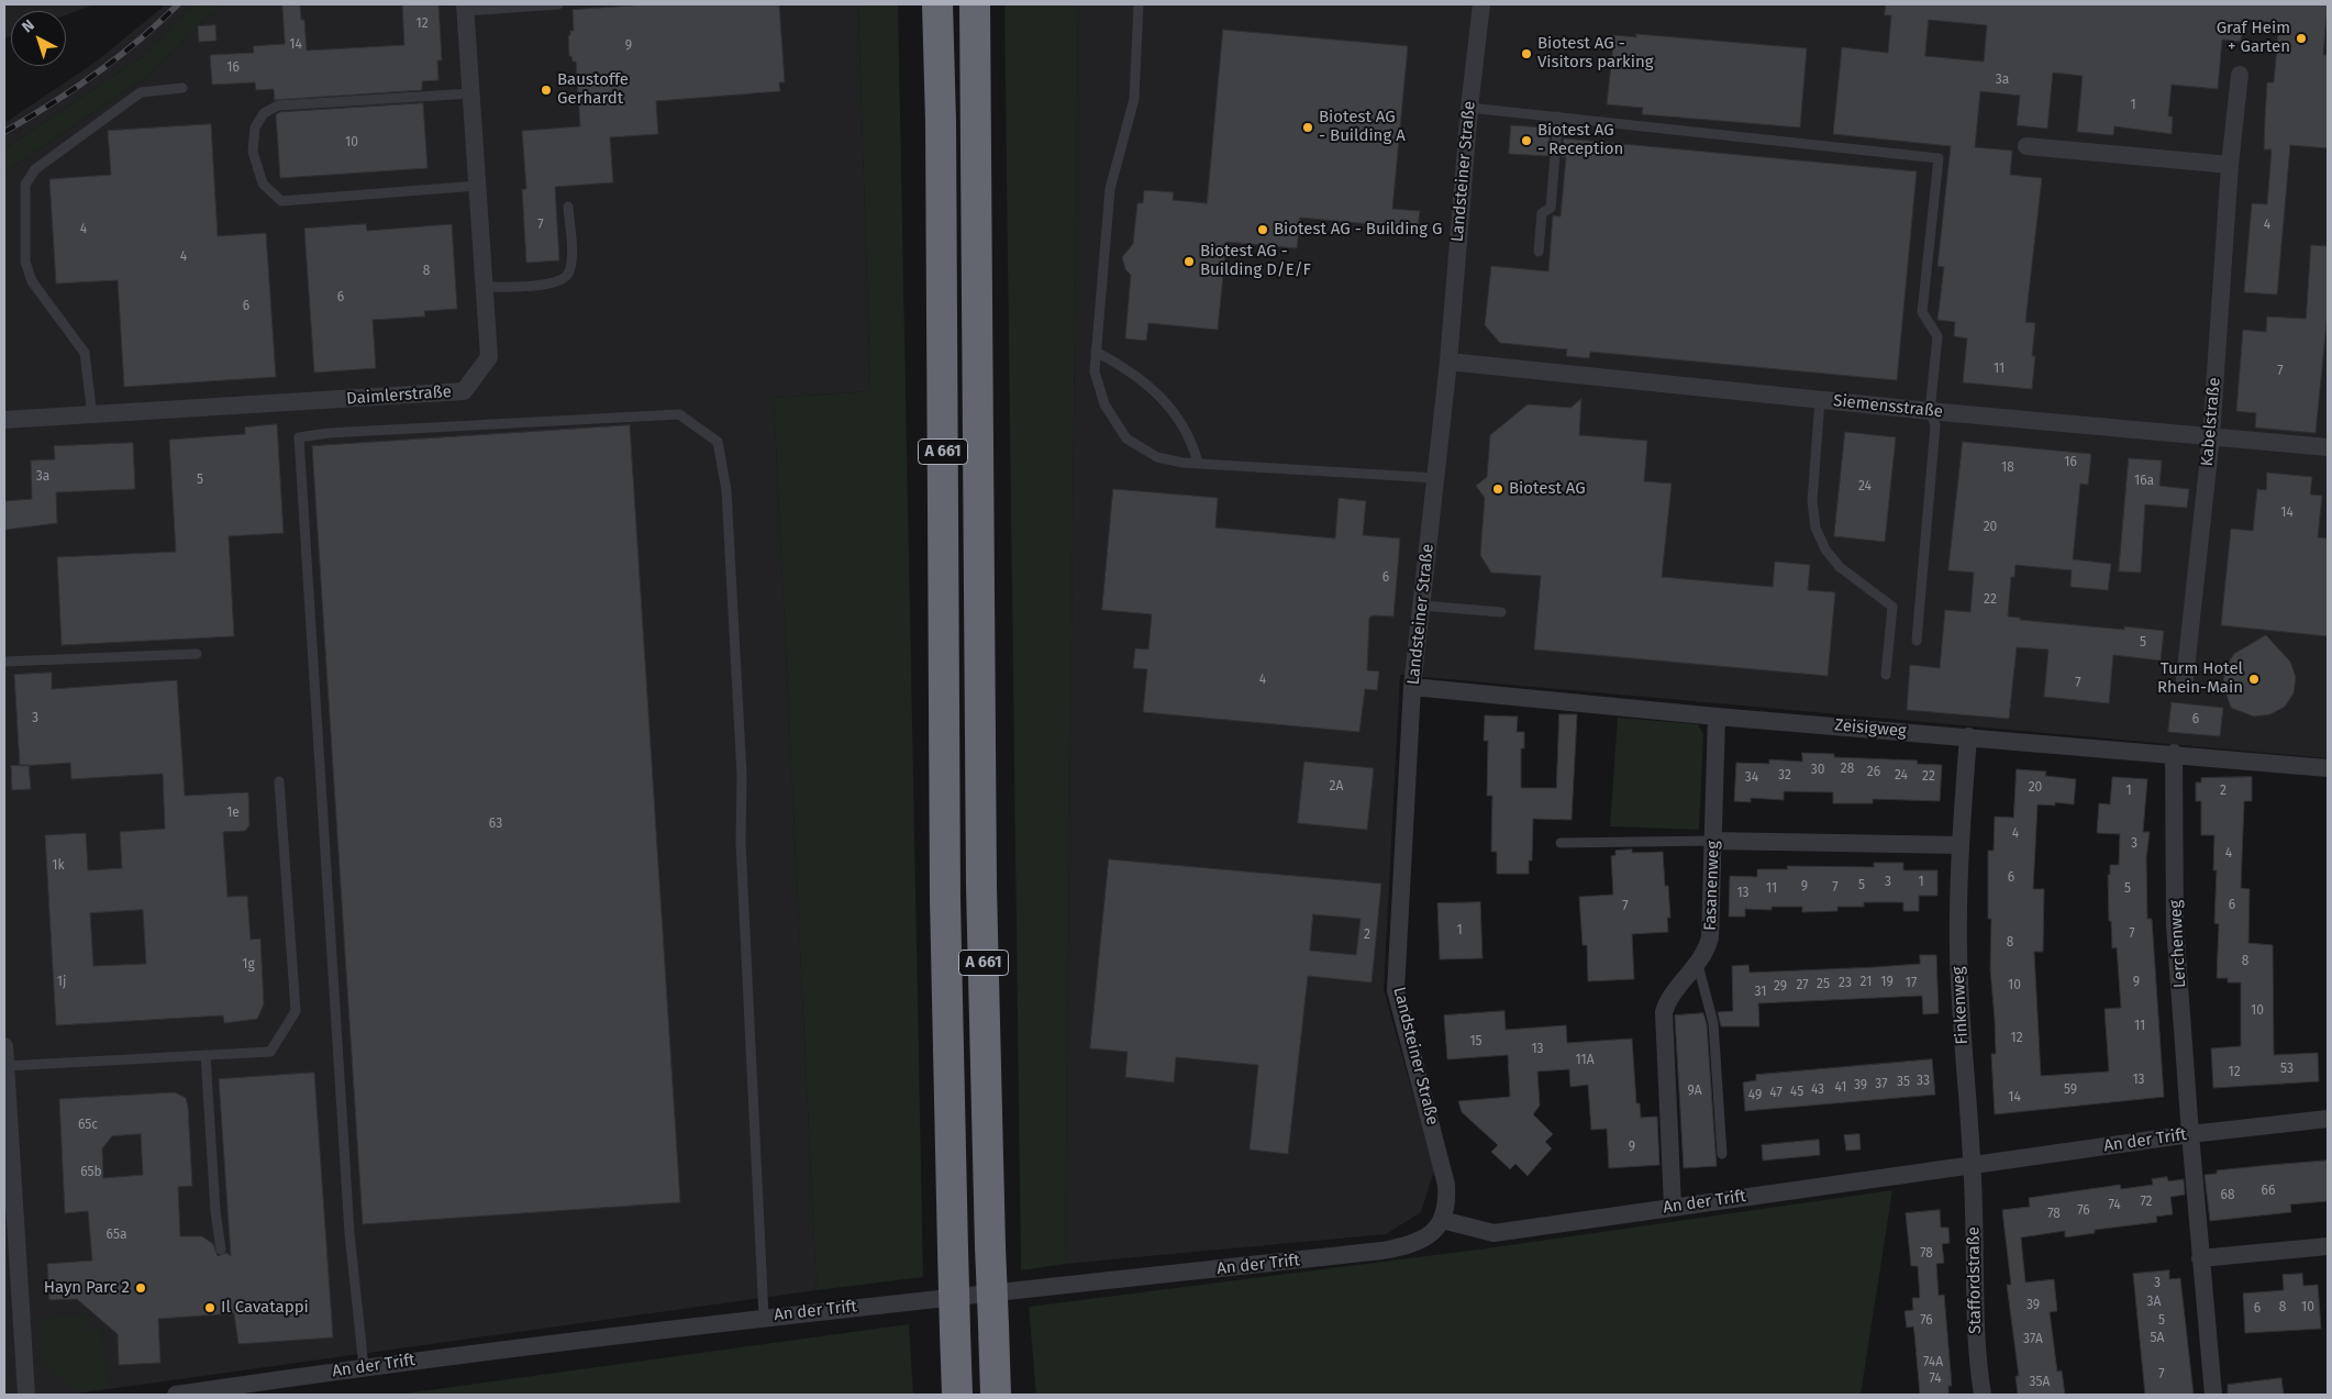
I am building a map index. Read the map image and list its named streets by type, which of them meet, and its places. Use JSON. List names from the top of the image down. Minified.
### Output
{"streets":{"highway":["A 661"],"street":["Landsteiner Straße","Daimlerstraße","Siemensstraße","Kabelstraße","Zeisigweg","Fasanenweg","Lerchenweg","Finkenweg","An der Trift","Staffordstraße"]},"crossings":[["Landsteiner Straße","Siemensstraße"],["Landsteiner Straße","Zeisigweg"],["Landsteiner Straße","An der Trift"],["Siemensstraße","Kabelstraße"],["Zeisigweg","Fasanenweg"],["Zeisigweg","Lerchenweg"],["Zeisigweg","Finkenweg"],["Fasanenweg","An der Trift"],["Lerchenweg","An der Trift"],["Finkenweg","An der Trift"],["Finkenweg","Staffordstraße"],["An der Trift","Staffordstraße"]],"places":["Graf Heim + Garten","Biotest AG - Visitors parking","Baustoffe Gerhardt","Biotest AG - Building A","Biotest AG - Reception","Biotest AG - Building G","Biotest AG - Building D/E/F","Biotest AG","Turm Hotel Rhein-Main","Hayn Parc 2","Il Cavatappi"],"house_numbers":["12","14","9","16","3a","1","10","7","4","4","4","8","6","6","11","7","16","18","3a","5","16a","24","14","20","6","22","5","4","7","3","6","28","30","26","32","24","22","34","2A","20","1","2","1e","63","4","3","4","1k","6","3","1","5","9","7","11","5","13","6","7","1","7","2","8","8","1g","1j","21","19","9","23","17","25","27","10","29","31","10","11","12","15","13","11A","53","12","13","33","35","37","39","41","43","59","9A","45","47","49","14","65c","9","65b","66","68","72","74","76","78","65a","78","3","3A","39","8","10","6","76","5","5A","37A","74A","7","74","35A"],"north":"top left"}
